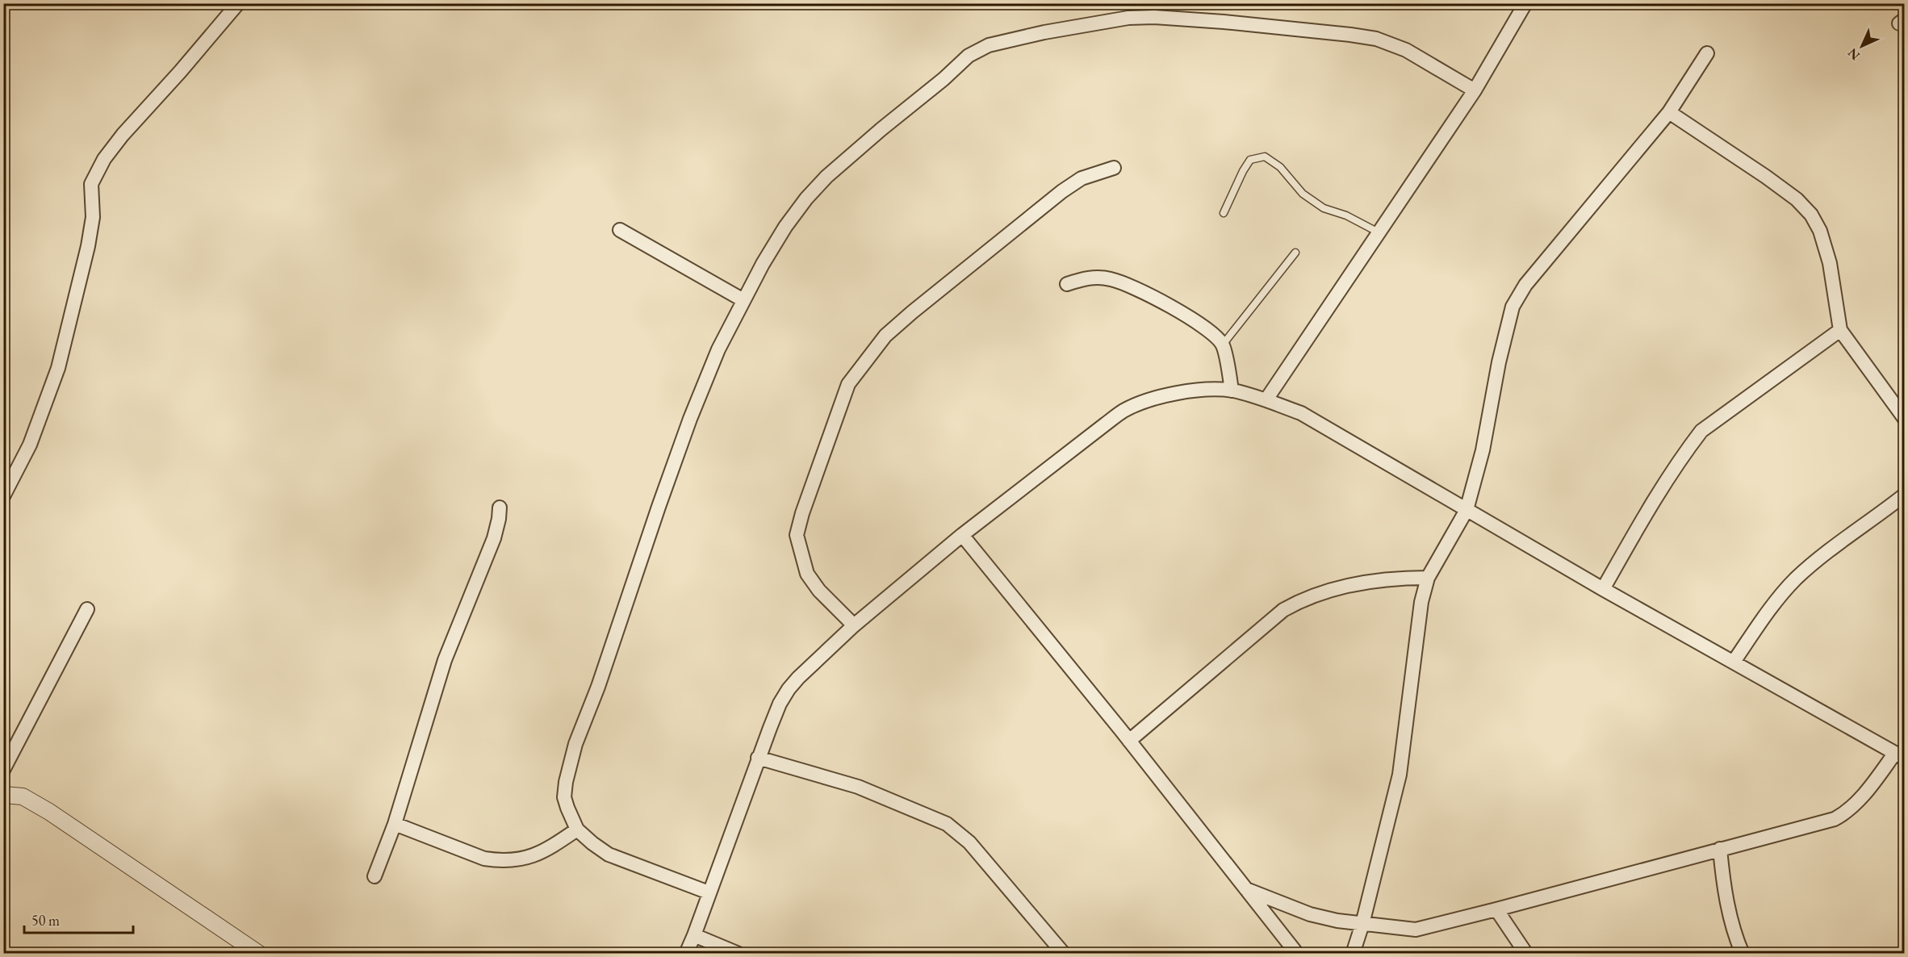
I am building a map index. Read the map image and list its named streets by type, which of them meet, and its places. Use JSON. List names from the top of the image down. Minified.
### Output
{"scale_bar":"50 m","north":"bottom left"}
